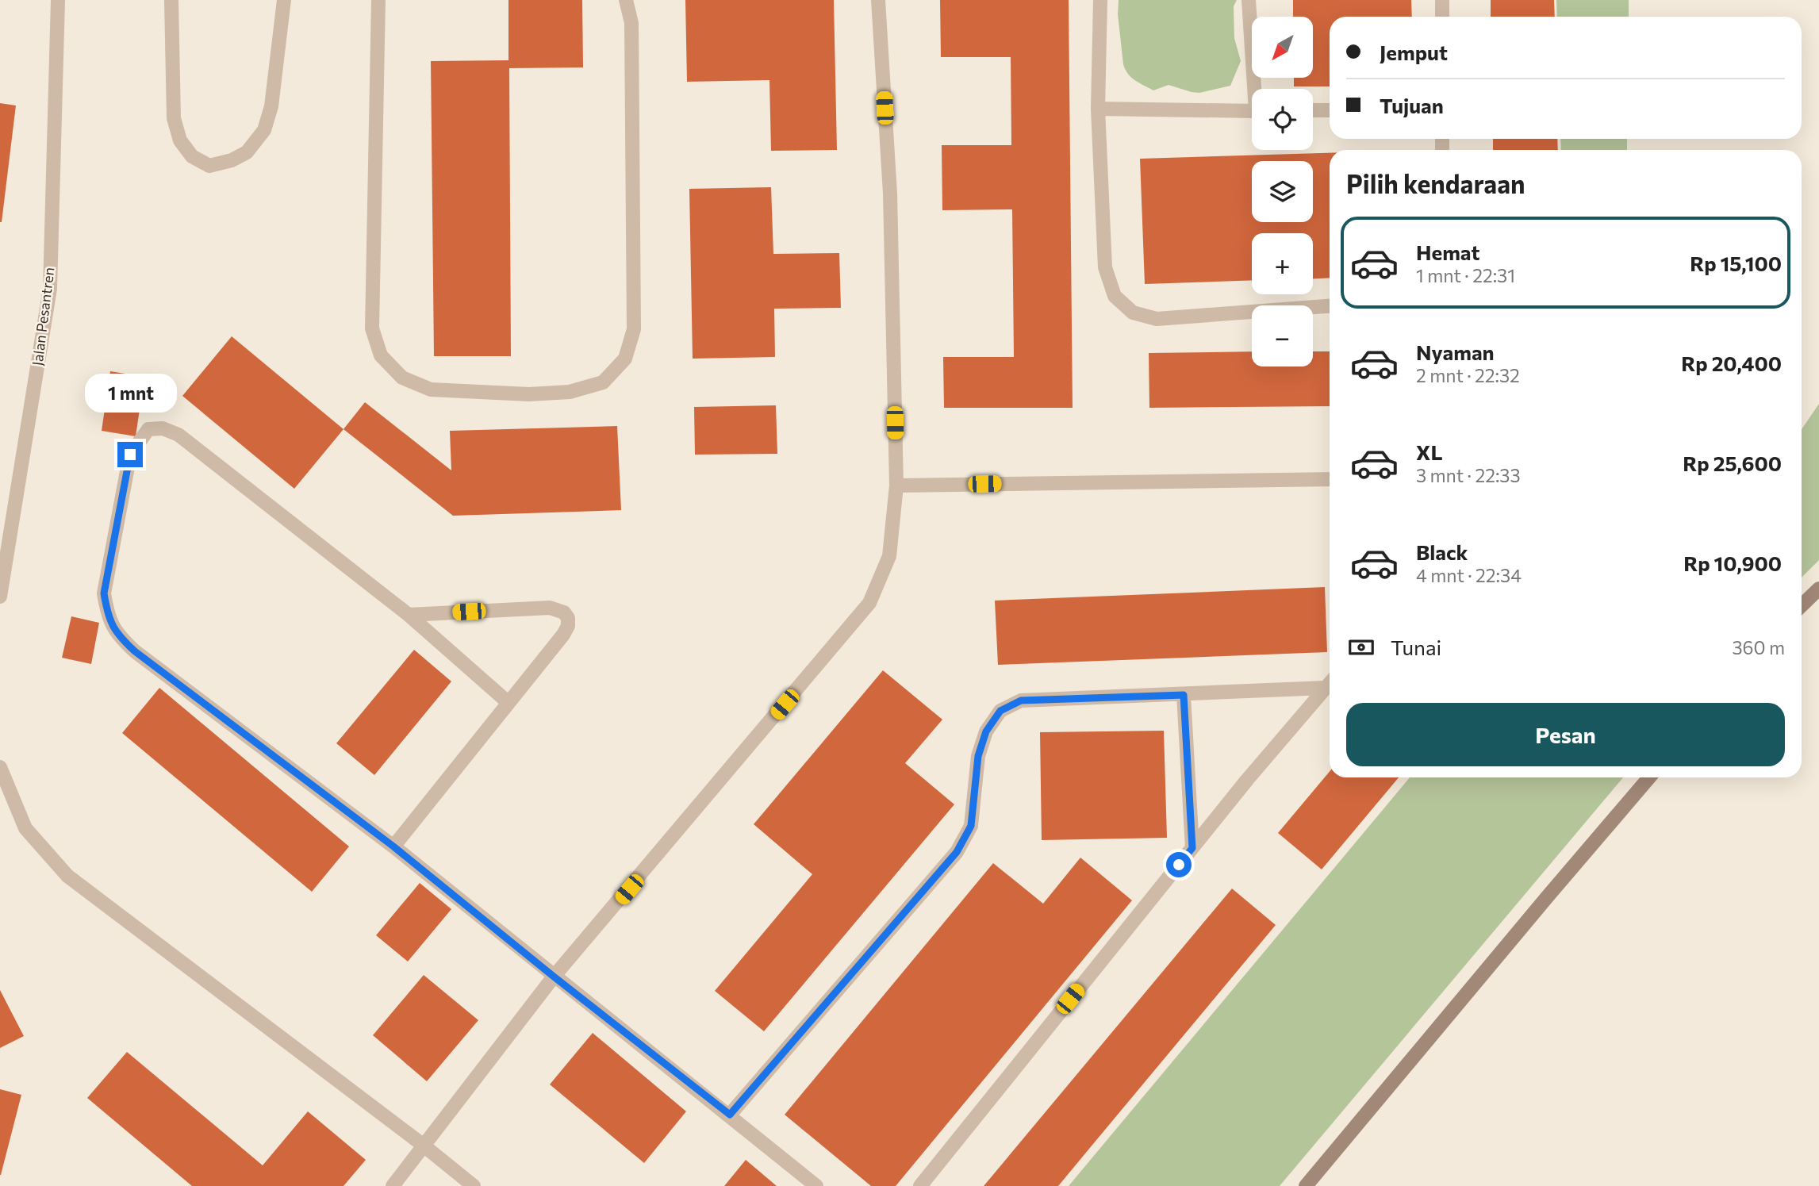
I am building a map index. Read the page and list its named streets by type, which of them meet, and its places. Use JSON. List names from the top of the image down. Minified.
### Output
{"streets":{"street":["Jalan Pesantren"]},"north":"bottom left","page":{"map_buttons":["+","−"],"banner":["Jemput","Tujuan"],"heading":"Pilih kendaraan","list":[{"name":"Hemat","note":"1 mnt · 22:31","value":"Rp 15,100"},{"name":"Nyaman","note":"2 mnt · 22:32","value":"Rp 20,400"},{"name":"XL","note":"3 mnt · 22:33","value":"Rp 25,600"},{"name":"Black","note":"4 mnt · 22:34","value":"Rp 10,900"}],"bubble":"1 mnt","pay":["Tunai","360 m"],"buttons":"Pesan"}}
